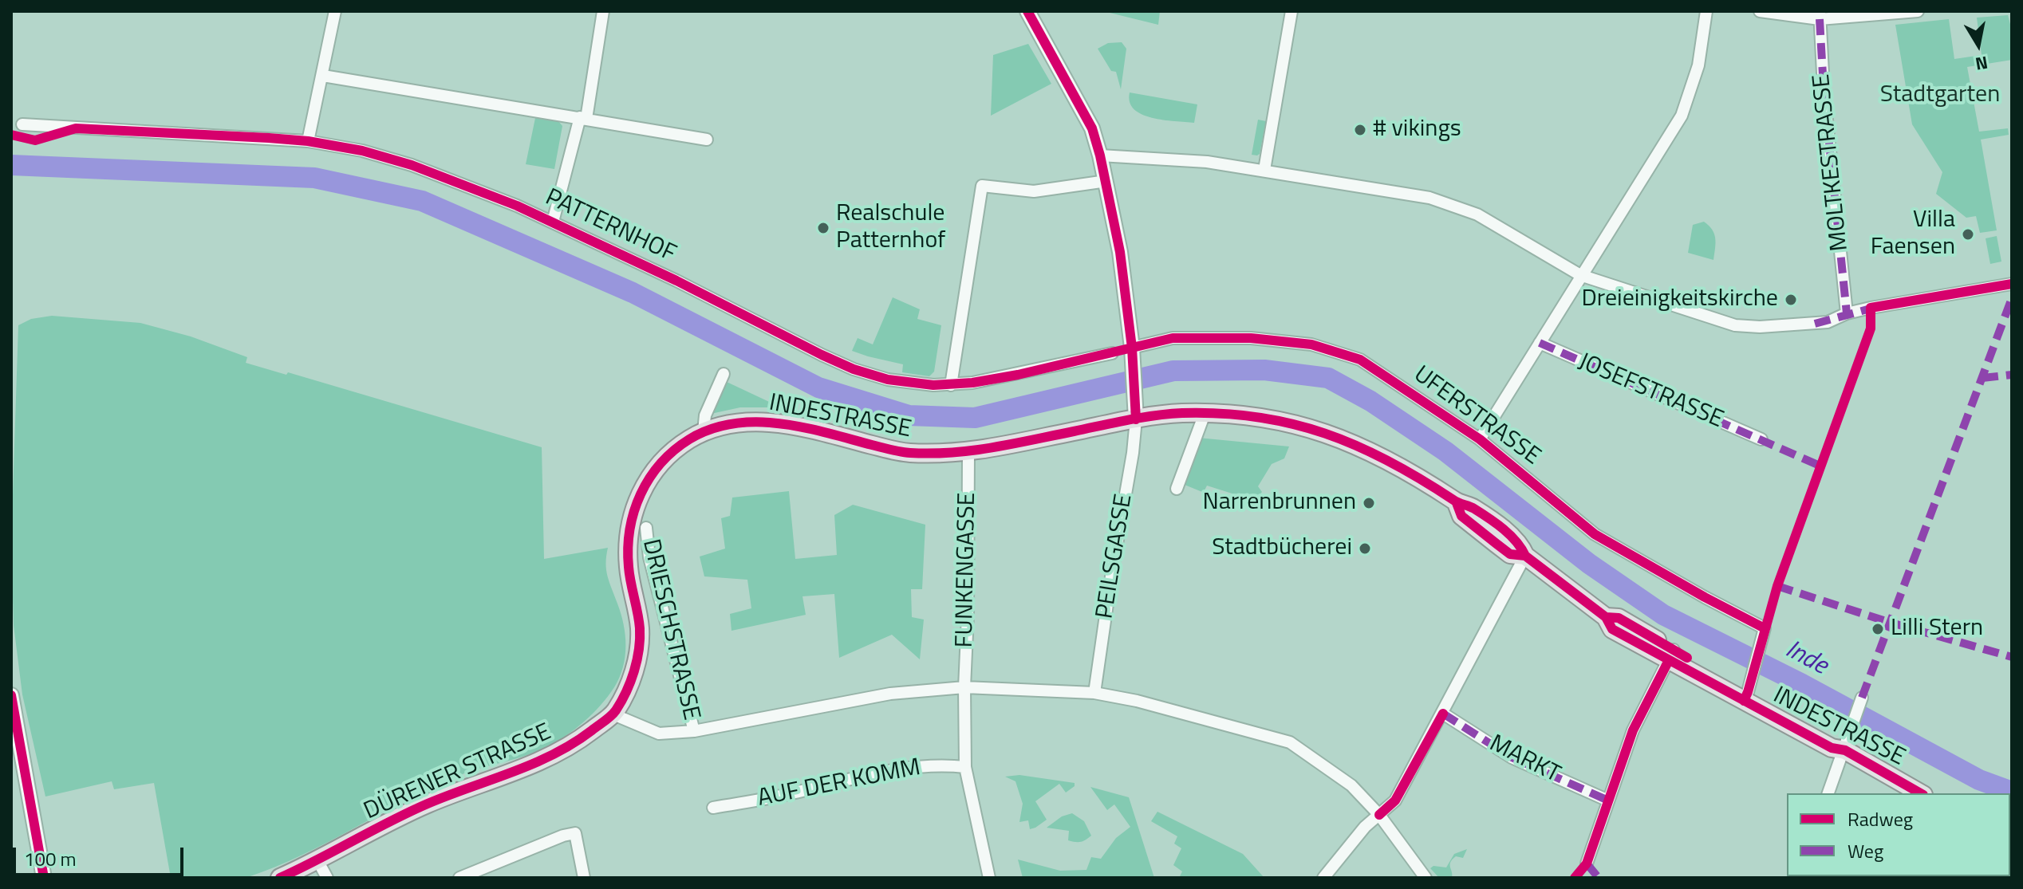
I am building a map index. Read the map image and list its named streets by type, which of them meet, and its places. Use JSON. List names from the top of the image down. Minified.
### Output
{"streets":{"main road":["INDESTRASSE","DÜRENER STRASSE"],"street":["MOLTKESTRASSE","PATTERNHOF","JOSEFSTRASSE","UFERSTRASSE","PEILSGASSE","FUNKENGASSE","DRIESCHSTRASSE","MARKT","AUF DER KOMM"]},"crossings":[["UFERSTRASSE","INDESTRASSE"],["INDESTRASSE","PEILSGASSE"],["INDESTRASSE","FUNKENGASSE"],["INDESTRASSE","DÜRENER STRASSE"],["FUNKENGASSE","AUF DER KOMM"]],"water":["Inde"],"parks":["Stadtgarten"],"places":["# vikings","Realschule Patternhof","Villa Faensen","Dreieinigkeitskirche","Narrenbrunnen","Stadtbücherei","Lilli Stern"],"legend":["Radweg","Weg"],"scale_bar":"100 m","north":"bottom"}
